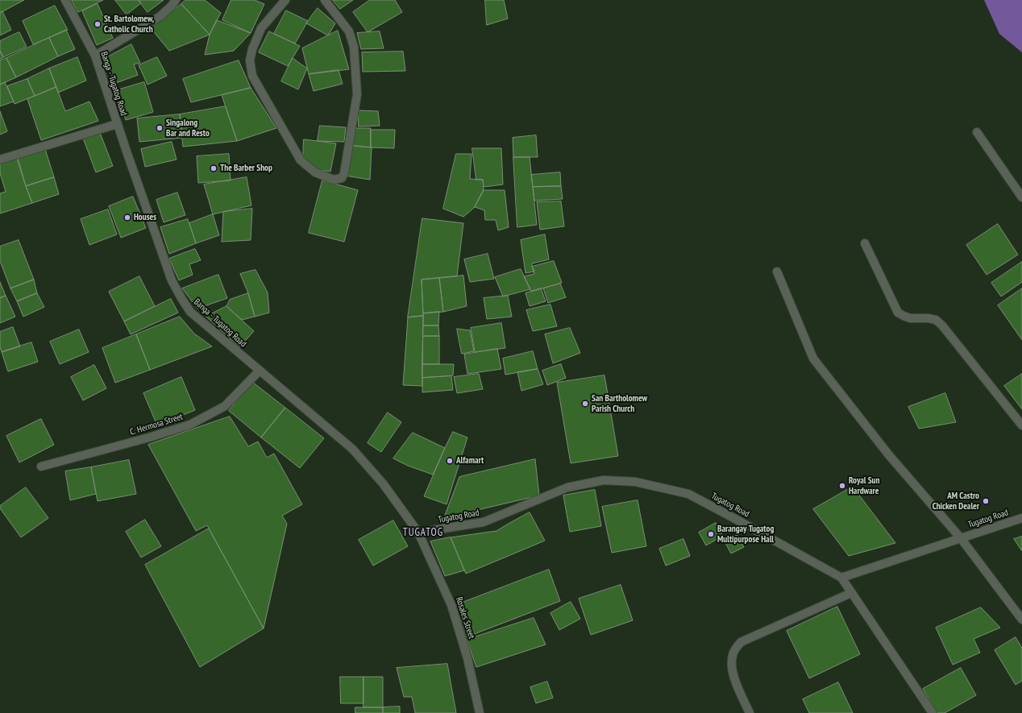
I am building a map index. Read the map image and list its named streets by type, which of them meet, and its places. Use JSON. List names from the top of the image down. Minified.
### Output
{"streets":{"street":["Banga - Tugatog Road","C. Hermosa Street","Tugatog Road","Rosales Street"]},"crossings":[["Banga - Tugatog Road","C. Hermosa Street"],["Banga - Tugatog Road","Tugatog Road"],["Banga - Tugatog Road","Rosales Street"],["Tugatog Road","Rosales Street"]],"districts":["TUGATOG"],"places":["St. Bartolomew, Catholic Church","Singalong Bar and Resto","The Barber Shop","Houses","San Bartholomew Parish Church","Alfamart","Royal Sun Hardware","AM Castro Chicken Dealer","Barangay Tugatog Multipurpose Hall"]}
